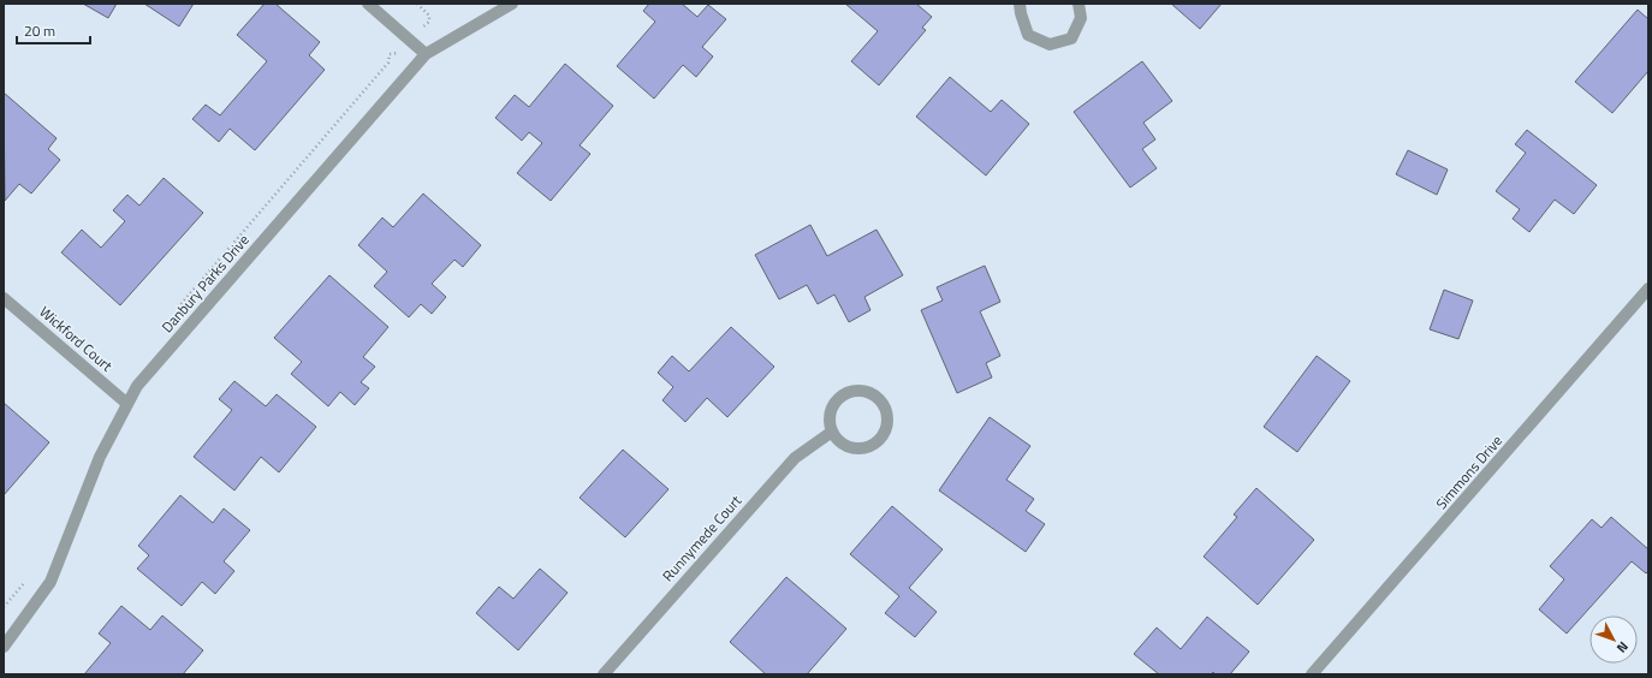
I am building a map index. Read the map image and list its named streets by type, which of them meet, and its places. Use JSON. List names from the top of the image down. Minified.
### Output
{"streets":{"street":["Danbury Parks Drive","Wickford Court","Simmons Drive","Runnymede Court"]},"crossings":[["Danbury Parks Drive","Wickford Court"]],"scale_bar":"20 m","north":"bottom right"}
